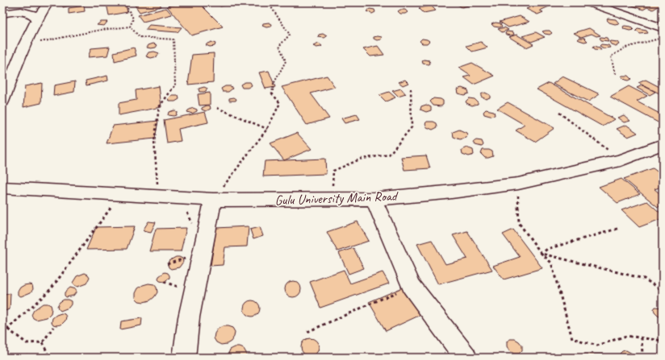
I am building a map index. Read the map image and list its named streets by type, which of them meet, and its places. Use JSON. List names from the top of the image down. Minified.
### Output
{"streets":{"street":["Gulu University Main Road"]}}
